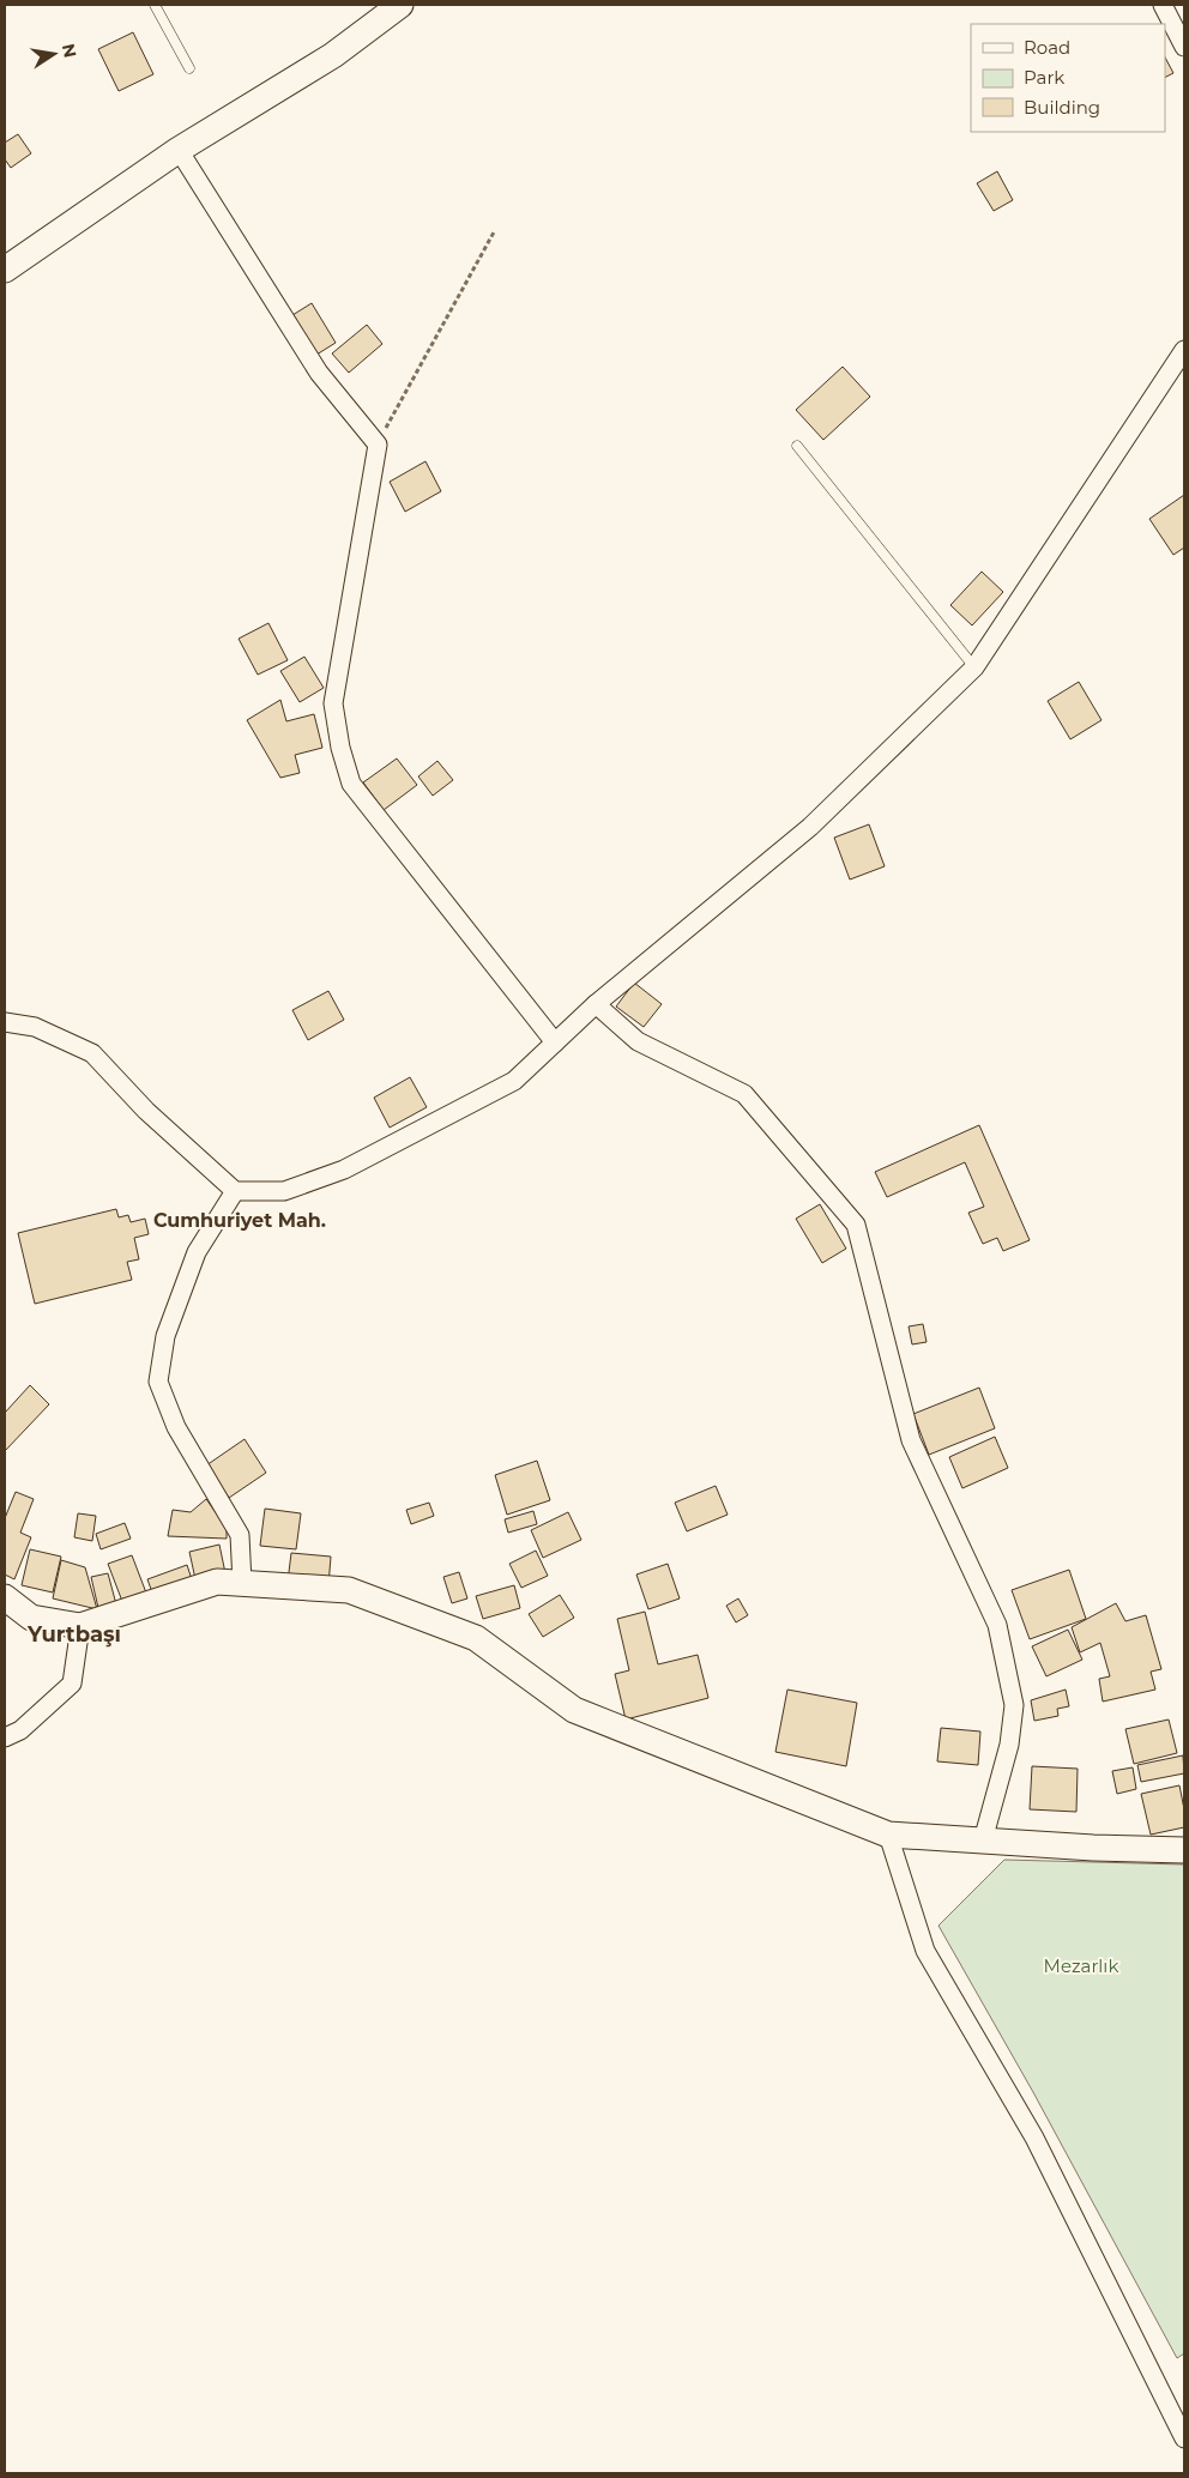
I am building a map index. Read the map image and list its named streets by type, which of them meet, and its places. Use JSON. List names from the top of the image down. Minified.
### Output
{"districts":["Cumhuriyet Mah.","Yurtbaşı"],"parks":["Mezarlık"],"legend":["Road","Park","Building"],"north":"right"}
